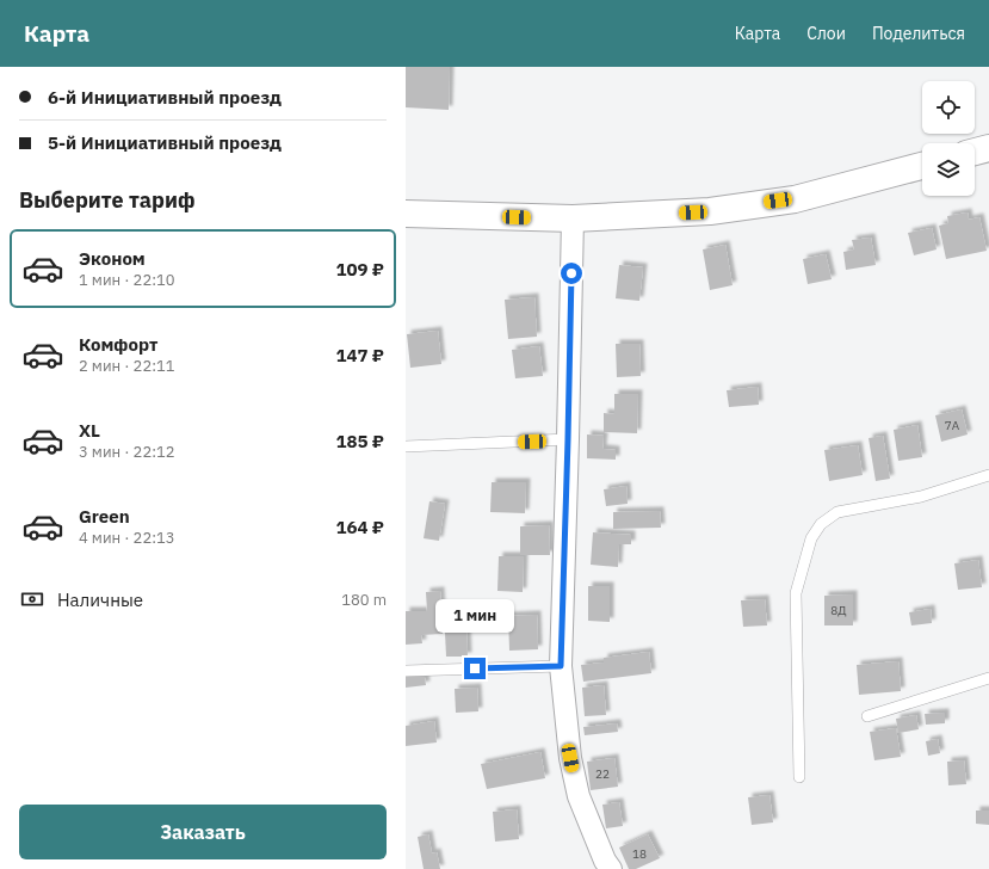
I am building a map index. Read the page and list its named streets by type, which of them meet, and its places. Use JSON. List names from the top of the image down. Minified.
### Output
{"house_numbers":["7А","8Д","22","18"],"page":{"header":"Карта","nav":["Карта","Слои","Поделиться"],"banner":["6-й Инициативный проезд","5-й Инициативный проезд"],"heading":"Выберите тариф","list":[{"name":"Эконом","note":"1 мин · 22:10","value":"109 ₽"},{"name":"Комфорт","note":"2 мин · 22:11","value":"147 ₽"},{"name":"XL","note":"3 мин · 22:12","value":"185 ₽"},{"name":"Green","note":"4 мин · 22:13","value":"164 ₽"}],"pay":["Наличные","180 m"],"bubble":"1 мин","buttons":"Заказать"}}
